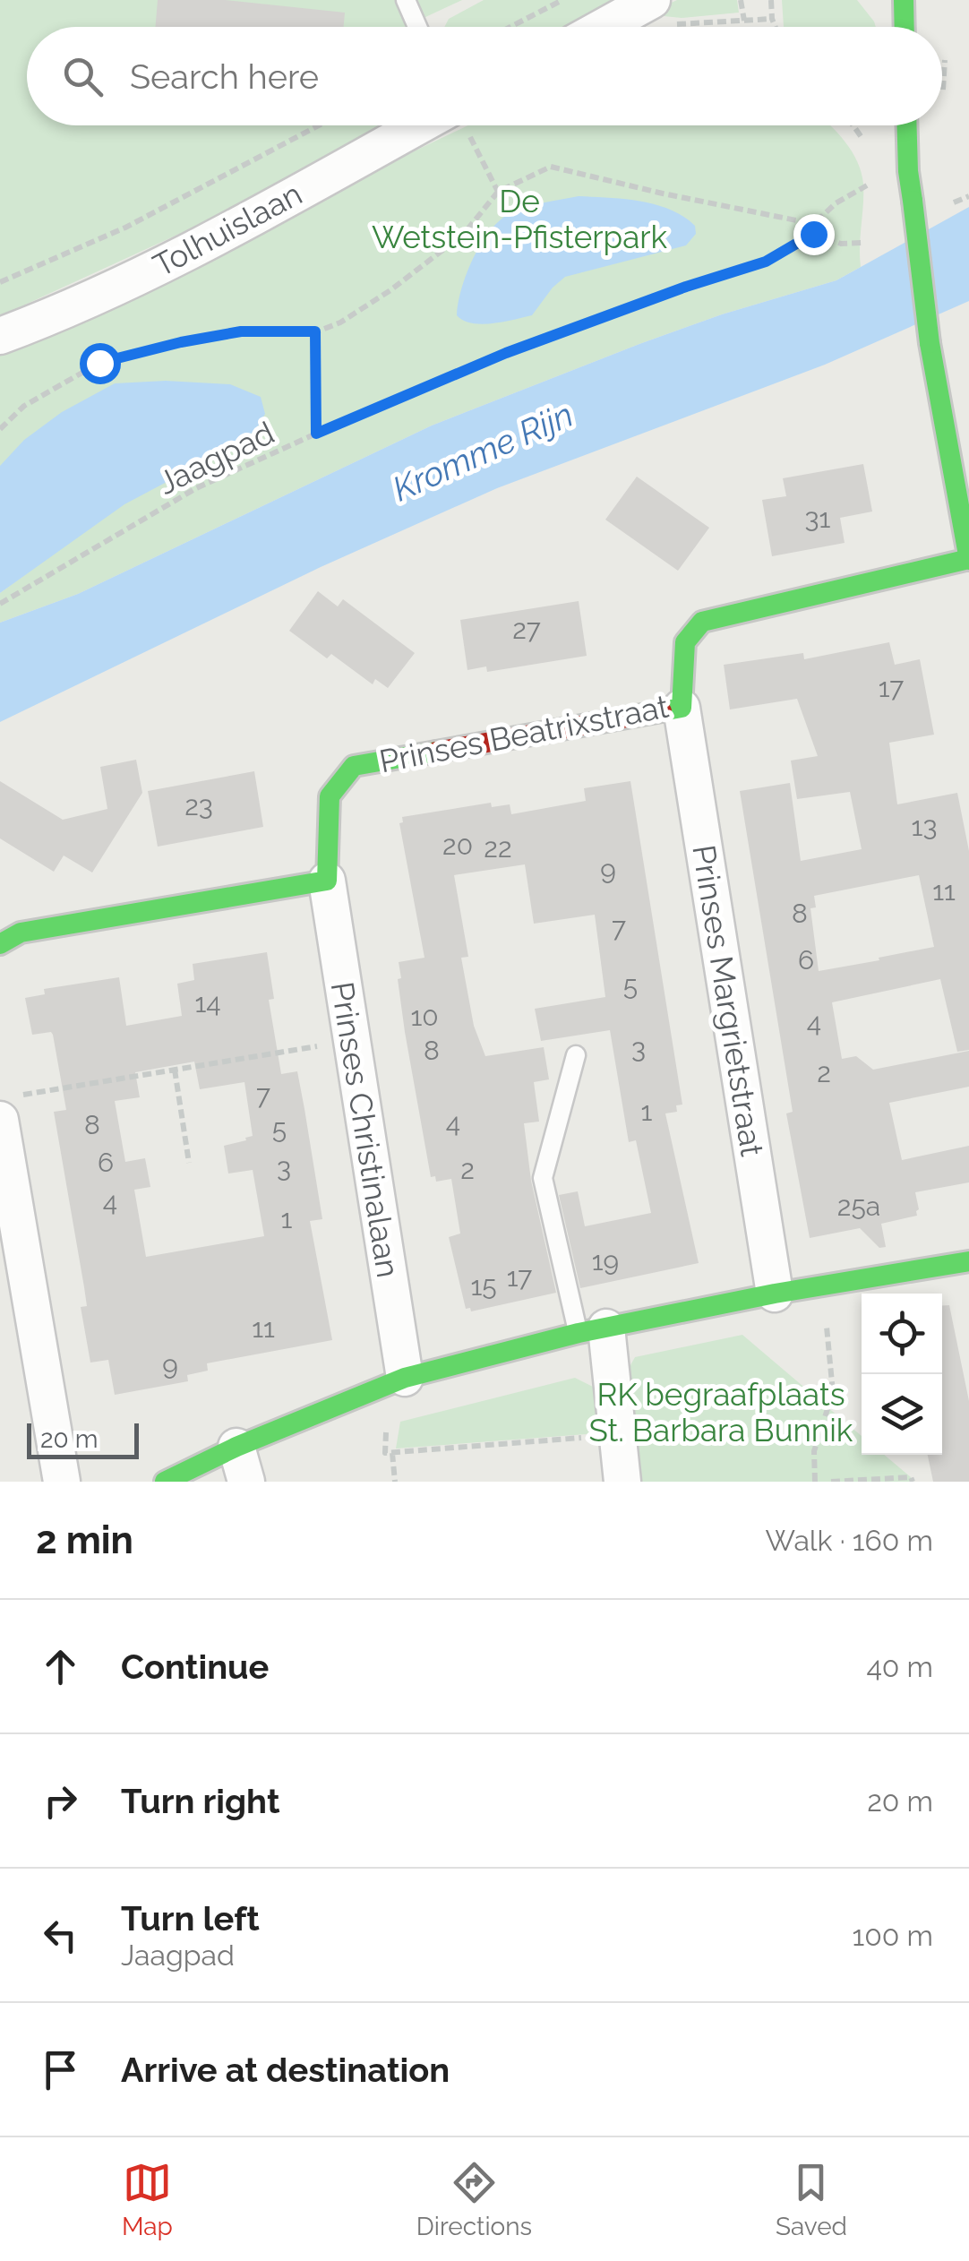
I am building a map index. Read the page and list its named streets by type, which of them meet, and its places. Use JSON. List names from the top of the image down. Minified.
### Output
{"streets":{"street":["Tolhuislaan","Prinses Beatrixstraat","Prinses Margrietstraat","Prinses Christinalaan"],"path":["Jaagpad"]},"crossings":[["Prinses Beatrixstraat","Prinses Margrietstraat"],["Prinses Beatrixstraat","Prinses Christinalaan"]],"water":["Kromme Rijn"],"parks":["De Wetstein-Pfisterpark","RK begraafplaats St. Barbara Bunnik"],"house_numbers":["31","27","17","23","13","20","22","9","11","8","7","6","5","14","10","4","3","8","2","7","1","4","8","5","6","3","2","4","25a","1","19","17","15","11","9"],"scale_bar":"20 m","page":{"search":"Search here","scale":"20 m","heading":["2 min","Walk · 160 m"],"list":[["Continue","40 m"],["Turn right","20 m"],["Turn left","Jaagpad","100 m"],"Arrive at destination"],"nav":["Map","Directions","Saved"]}}
